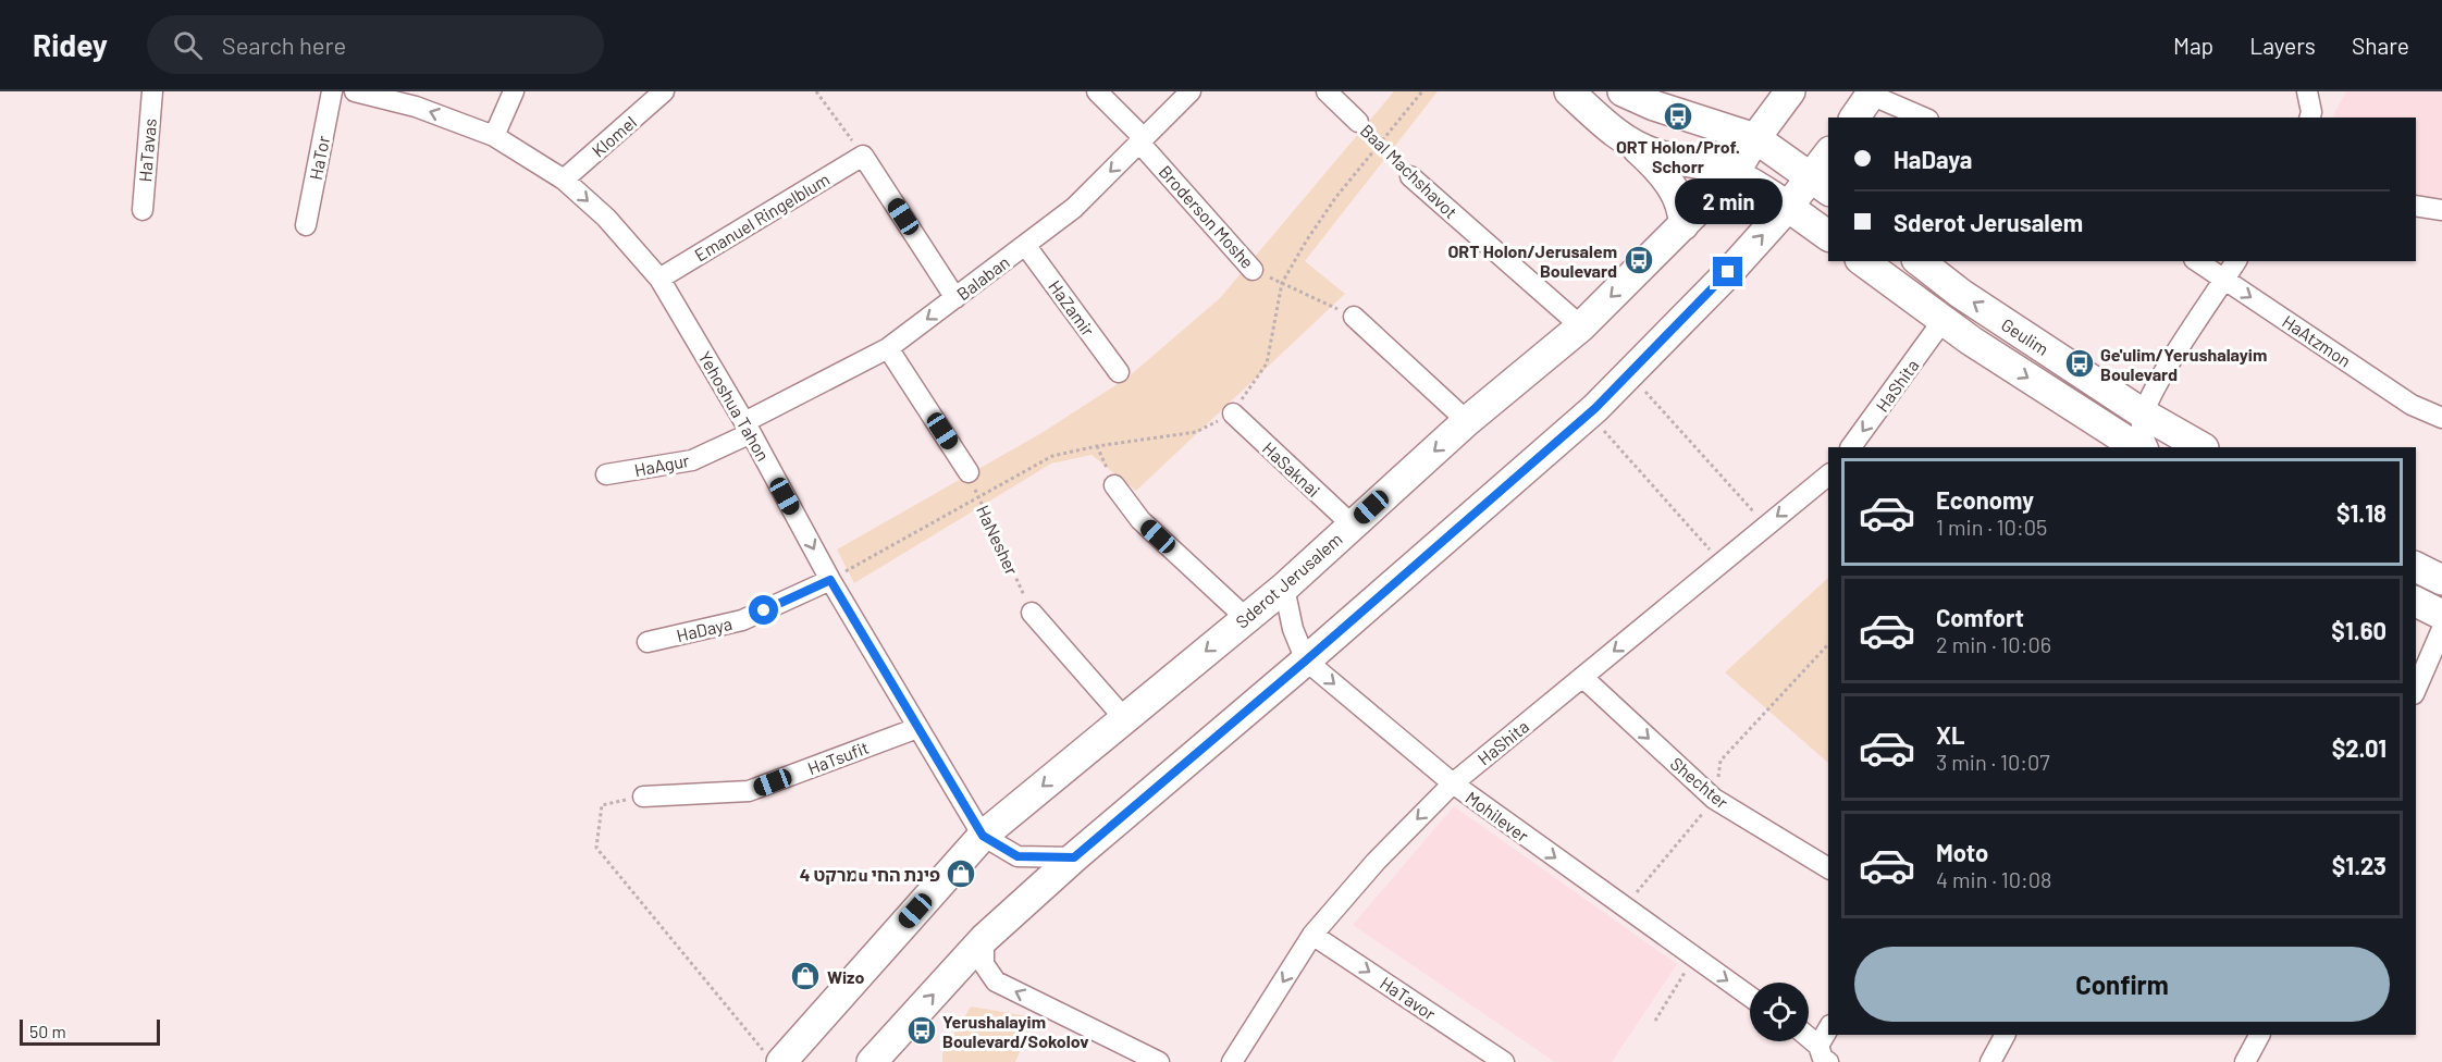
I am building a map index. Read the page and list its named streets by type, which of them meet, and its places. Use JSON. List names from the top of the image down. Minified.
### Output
{"streets":{"main road":["Geulim","Sderot Jerusalem"],"street":["Klomel","HaTavas","HaTor","Baal Machshavot","Emanuel Ringelblum","Broderson Moshe","Balaban","HaZamir","HaAtzmon","HaShita","Yehoshua Tahon","HaAgur","HaSaknai","HaDaya","HaTsufit","Shechter","Mohilever","HaTavor"],"path":["HaNesher"]},"crossings":[["Klomel","Yehoshua Tahon"],["Baal Machshavot","Sderot Jerusalem"],["Emanuel Ringelblum","Yehoshua Tahon"],["Broderson Moshe","Balaban"],["Balaban","HaZamir"],["Balaban","Yehoshua Tahon"],["Balaban","HaAgur"],["Geulim","HaShita"],["HaShita","Shechter"],["HaShita","Mohilever"],["HaShita","HaTavor"],["Yehoshua Tahon","HaAgur"],["Yehoshua Tahon","Sderot Jerusalem"],["Yehoshua Tahon","HaDaya"],["Yehoshua Tahon","HaTsufit"],["HaSaknai","Sderot Jerusalem"],["Sderot Jerusalem","Mohilever"]],"one_way":["Balaban","HaAtzmon","HaShita","Shechter","Mohilever","HaTavor"],"places":{"bus stop":["ORT Holon/Prof. Schorr","ORT Holon/Jerusalem Boulevard","Ge'ulim/Yerushalayim Boulevard","Yerushalayim Boulevard/Sokolov"],"shop":["מרקט 4u פינת החי","Wizo"]},"scale_bar":"50 m","page":{"header":"Ridey","search":"Search here","nav":["Map","Layers","Share"],"banner":["HaDaya","Sderot Jerusalem"],"bubble":"2 min","list":[{"name":"Economy","note":"1 min · 10:05","value":"$1.18"},{"name":"Comfort","note":"2 min · 10:06","value":"$1.60"},{"name":"XL","note":"3 min · 10:07","value":"$2.01"},{"name":"Moto","note":"4 min · 10:08","value":"$1.23"}],"buttons":"Confirm","scale":"50 m"}}
